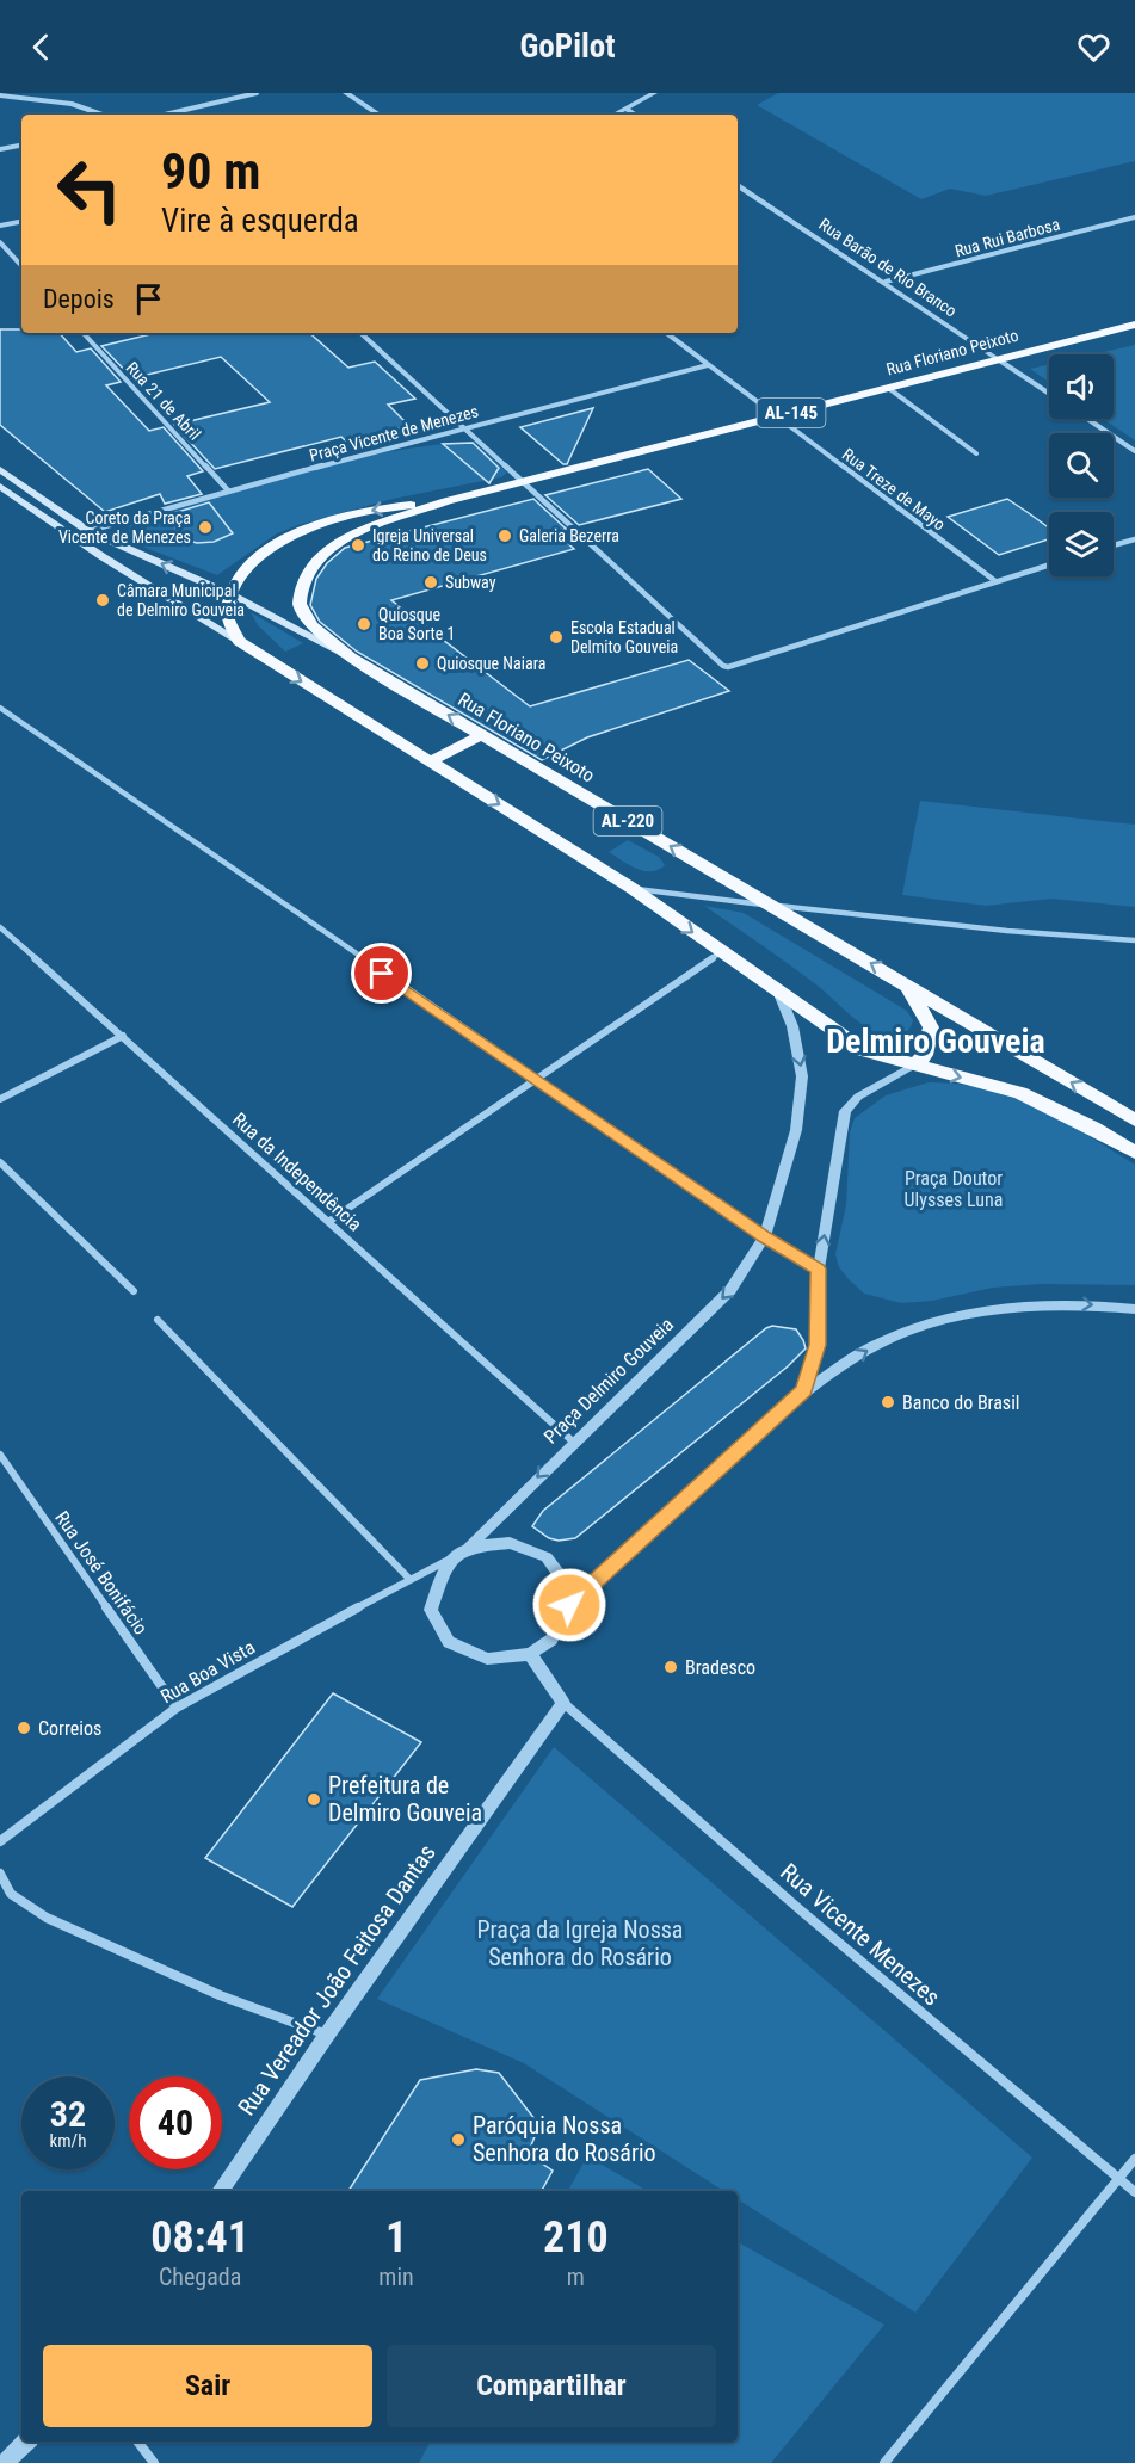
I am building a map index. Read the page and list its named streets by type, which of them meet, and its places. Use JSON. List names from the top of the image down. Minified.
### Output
{"streets":{"highway":["Rua Floriano Peixoto","AL-145","AL-220"],"street":["Rua Rui Barbosa","Rua Barão de Rio Branco","Rua 21 de Abril","Praça Vicente de Menezes","Rua Treze de Mayo","Rua da Independência","Praça Delmiro Gouveia","Rua José Bonifácio","Rua Boa Vista","Rua Vicente Menezes","Rua Vereador João Feitosa Dantas"]},"crossings":[["Rua Rui Barbosa","Rua Barão de Rio Branco"],["Rua Barão de Rio Branco","Rua Floriano Peixoto"],["Rua Floriano Peixoto","Rua Treze de Mayo"],["Rua 21 de Abril","Praça Vicente de Menezes"],["AL-220","Praça Delmiro Gouveia"],["Rua da Independência","Praça Delmiro Gouveia"],["Praça Delmiro Gouveia","Rua Boa Vista"],["Rua José Bonifácio","Rua Boa Vista"],["Rua Vicente Menezes","Rua Vereador João Feitosa Dantas"]],"one_way":["Rua Floriano Peixoto","AL-220"],"districts":["Delmiro Gouveia"],"parks":["Praça Doutor Ulysses Luna","Praça da Igreja Nossa Senhora do Rosário"],"places":["Coreto da Praça Vicente de Menezes","Galeria Bezerra","Igreja Universal do Reino de Deus","Subway","Câmara Municipal de Delmiro Gouveia","Quiosque Boa Sorte 1","Escola Estadual Delmito Gouveia","Quiosque Naiara","Banco do Brasil","Bradesco","Correios","Prefeitura de Delmiro Gouveia","Paróquia Nossa Senhora do Rosário"],"page":{"header":"GoPilot","turn":["90 m","Vire à esquerda"],"then":"Depois","speed":"32 km/h","limit":"40","eta":["08:41","Chegada","1","min","210","m"],"buttons":["Sair","Compartilhar"]}}
